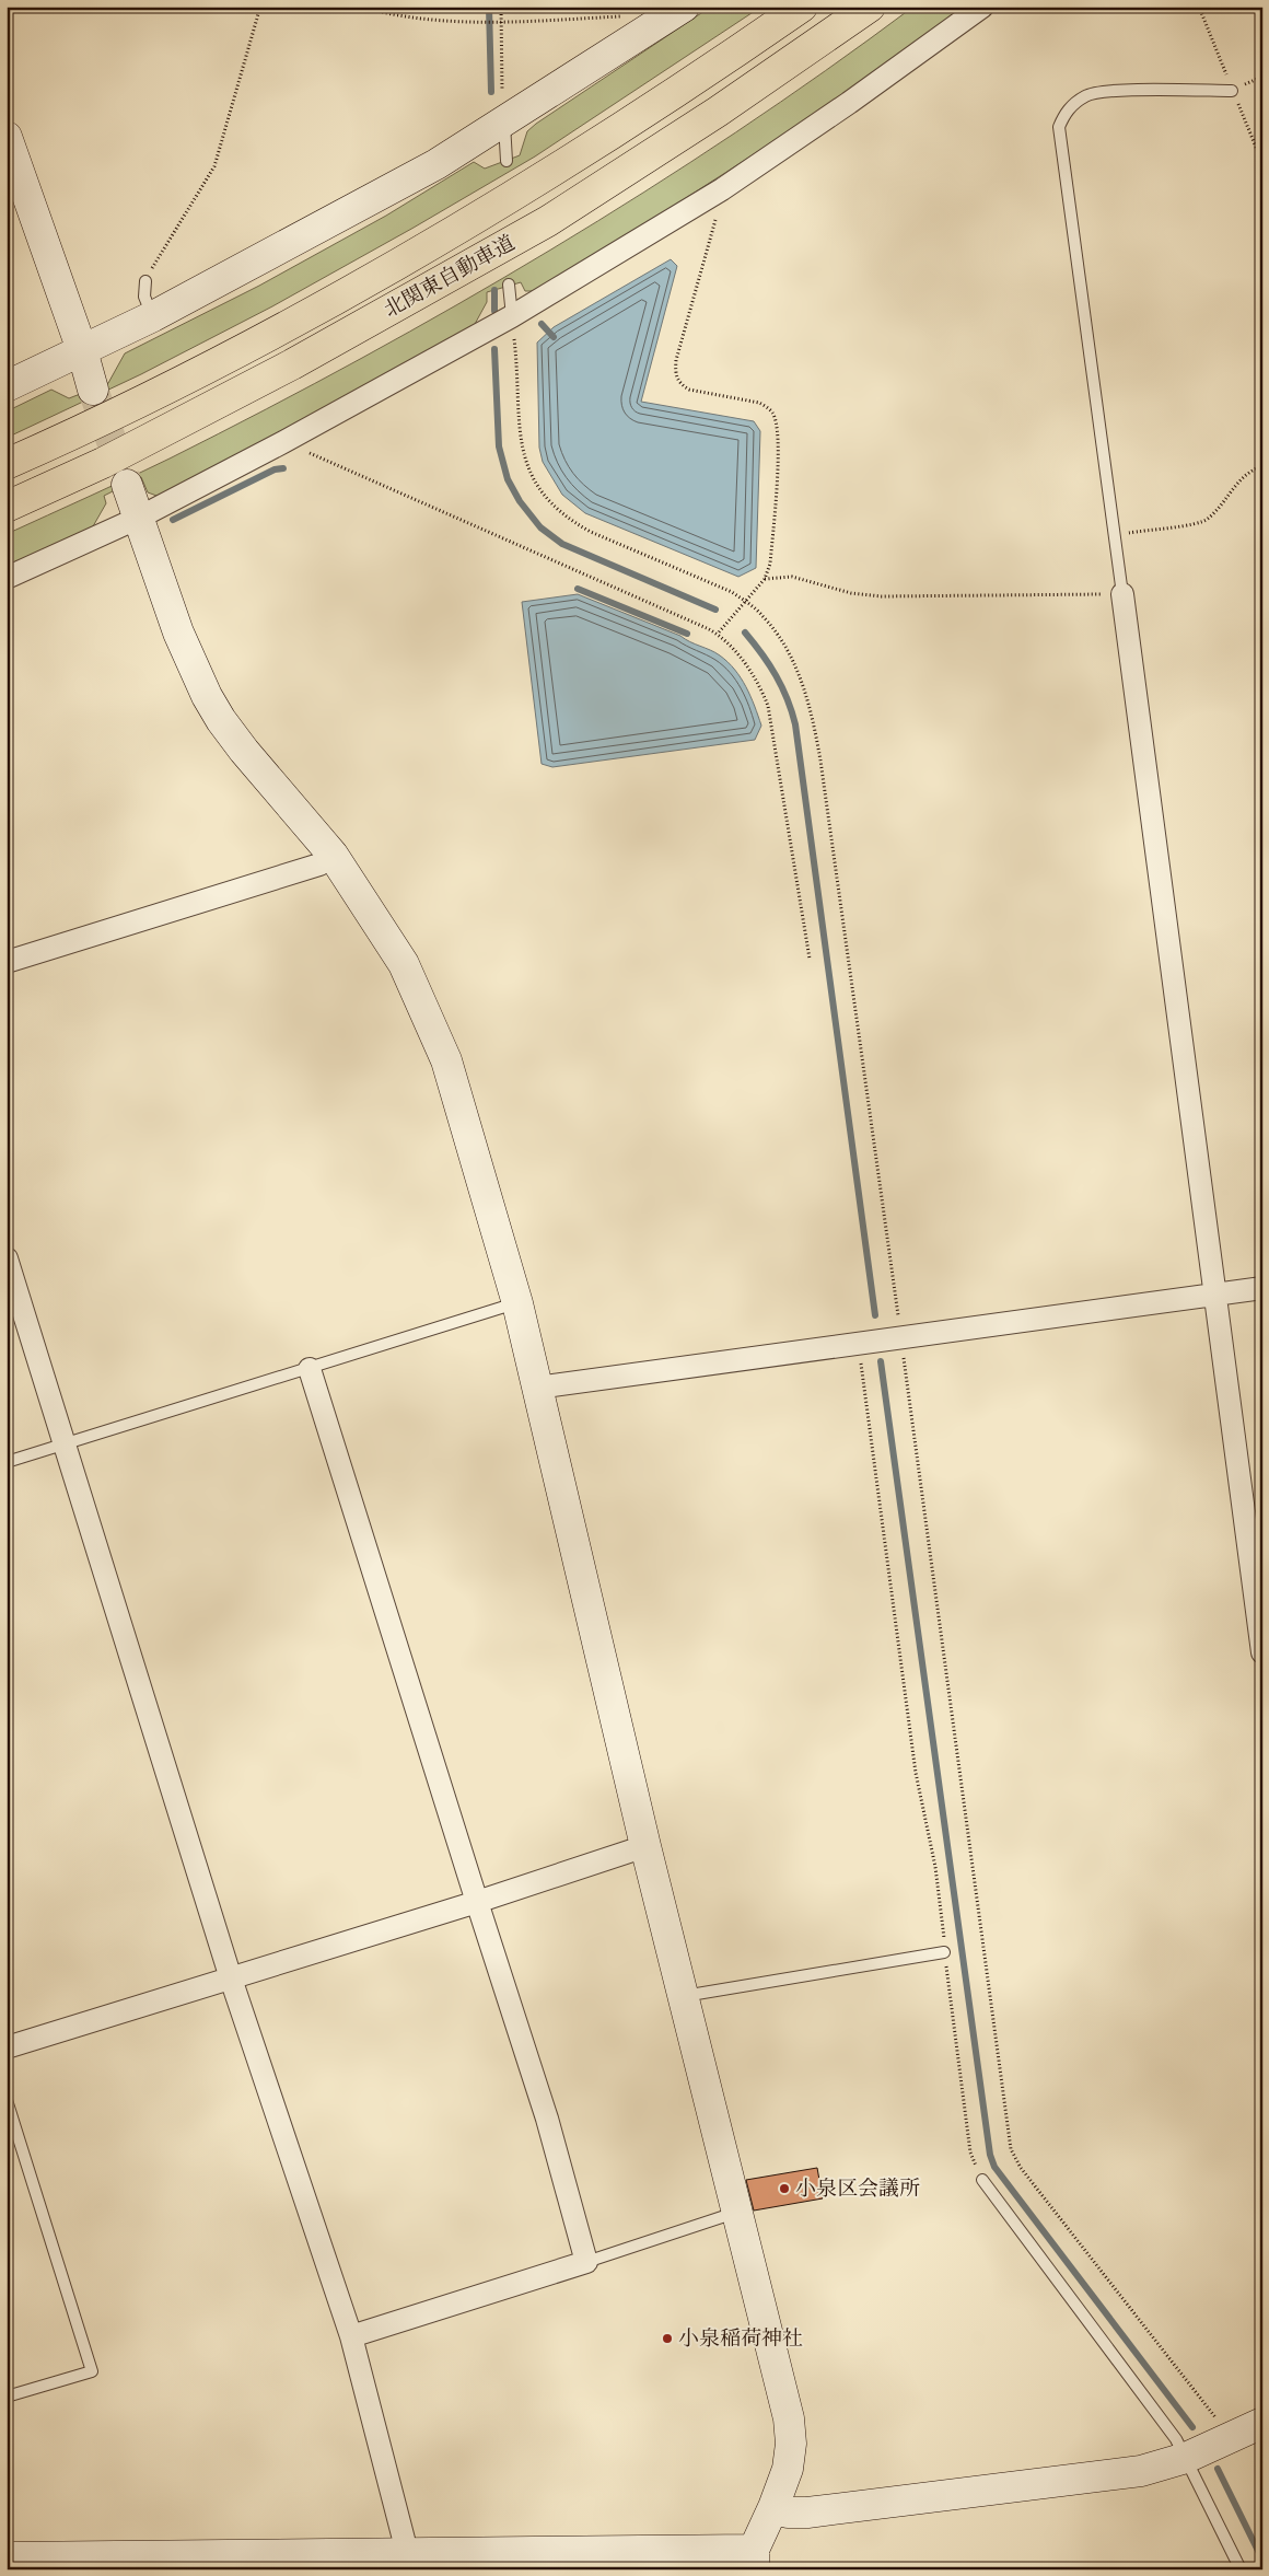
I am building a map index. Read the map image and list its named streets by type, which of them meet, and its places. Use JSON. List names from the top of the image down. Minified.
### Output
{"streets":{"highway":["北関東自動車道"]},"places":["小泉区会議所","小泉稲荷神社"]}
